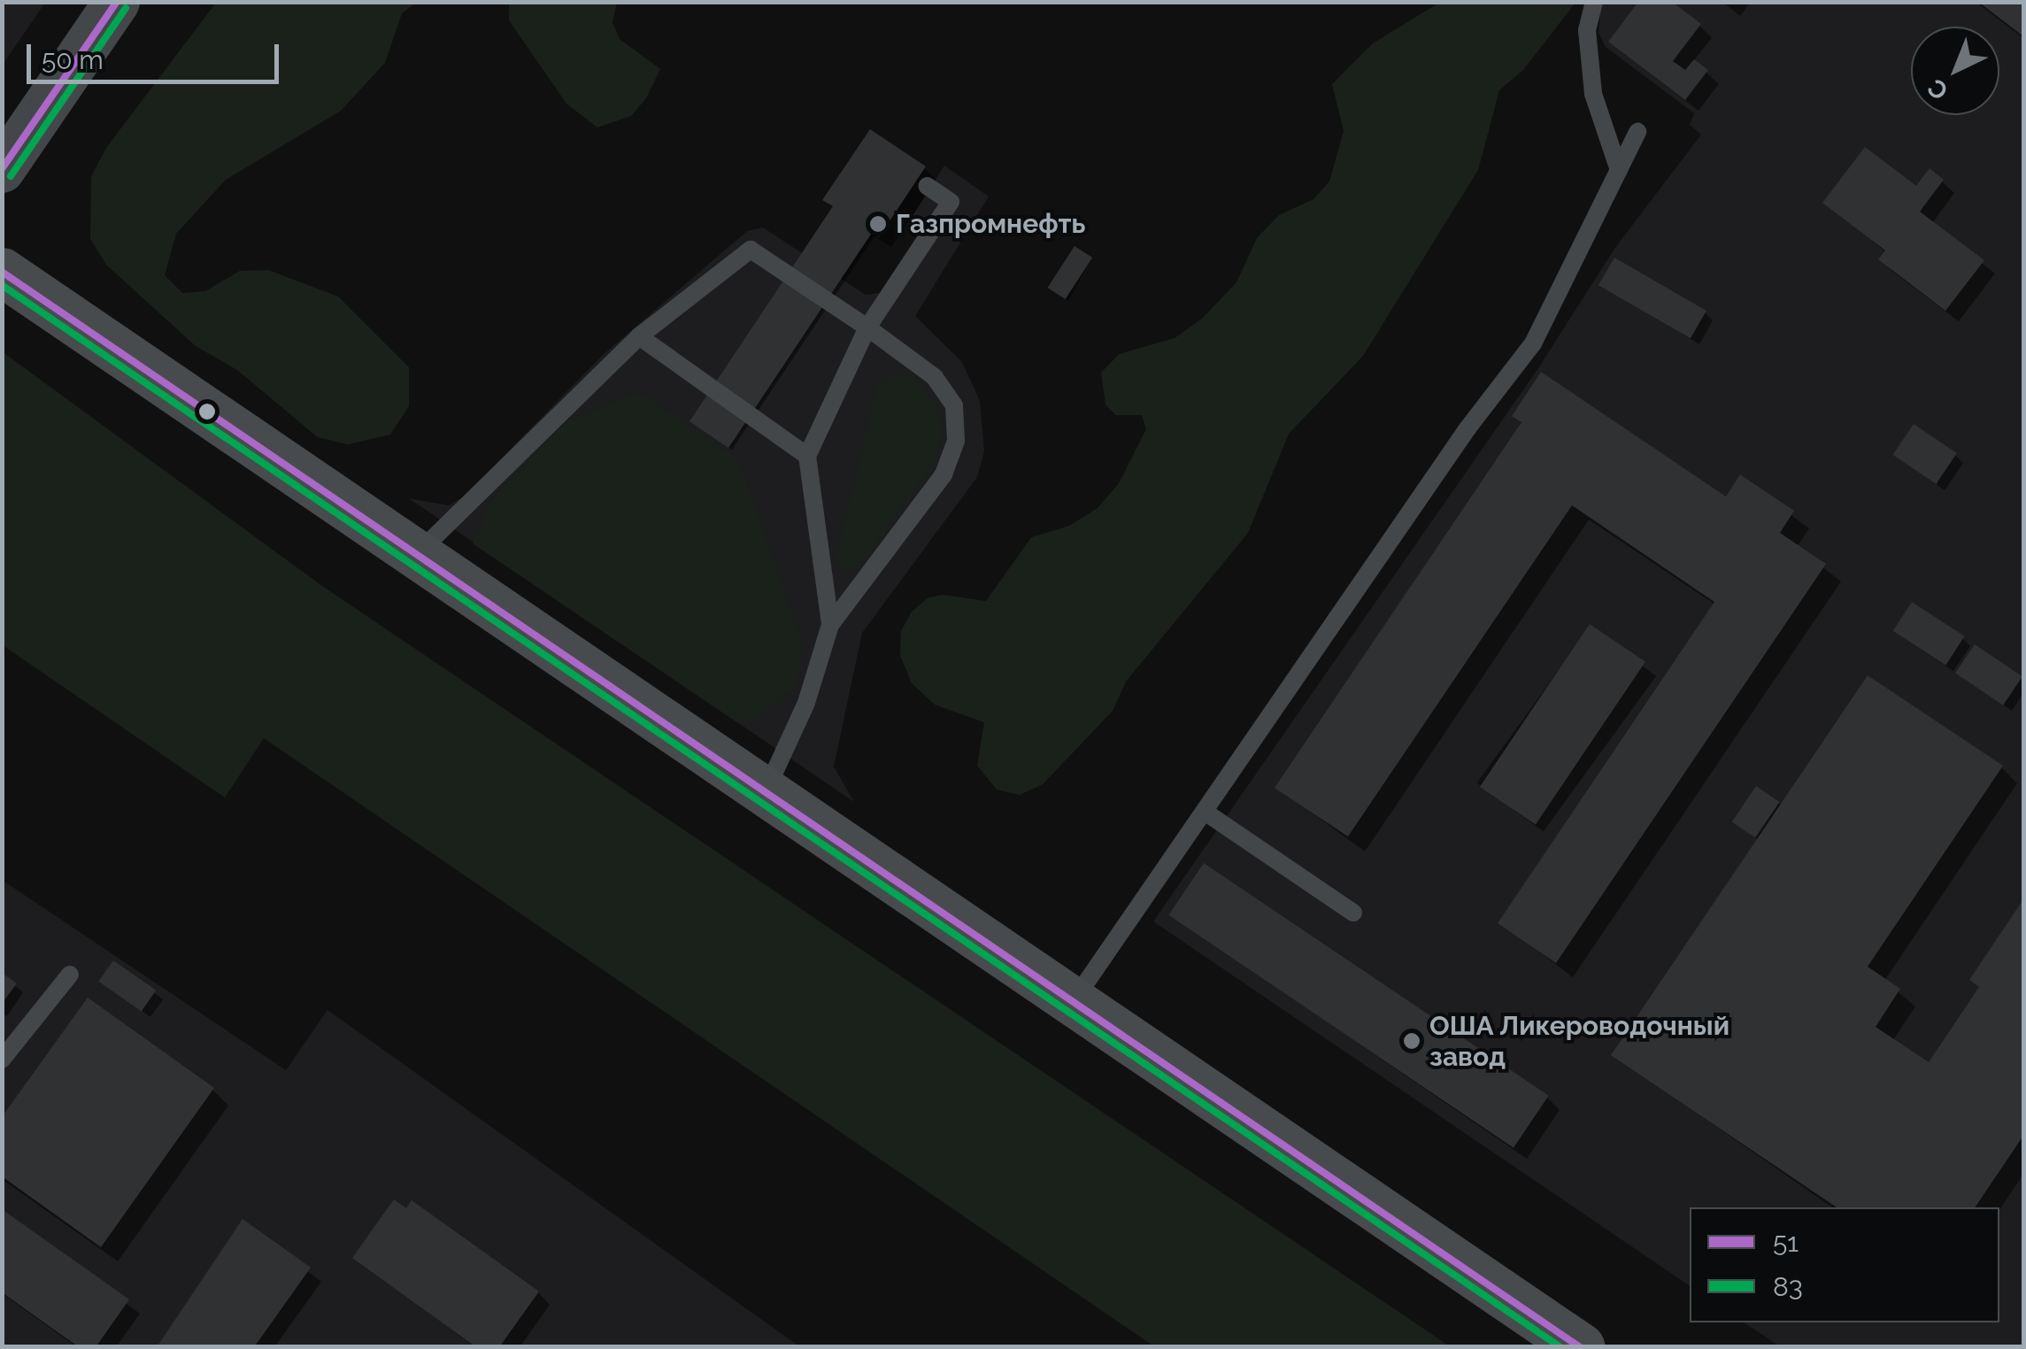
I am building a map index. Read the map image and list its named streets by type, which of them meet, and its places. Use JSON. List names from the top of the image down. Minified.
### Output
{"places":["Газпромнефть","ОША Ликероводочный завод"],"lines":["transit line 51","transit line 83"],"legend":["51","83"],"scale_bar":"50 m","north":"bottom left"}
